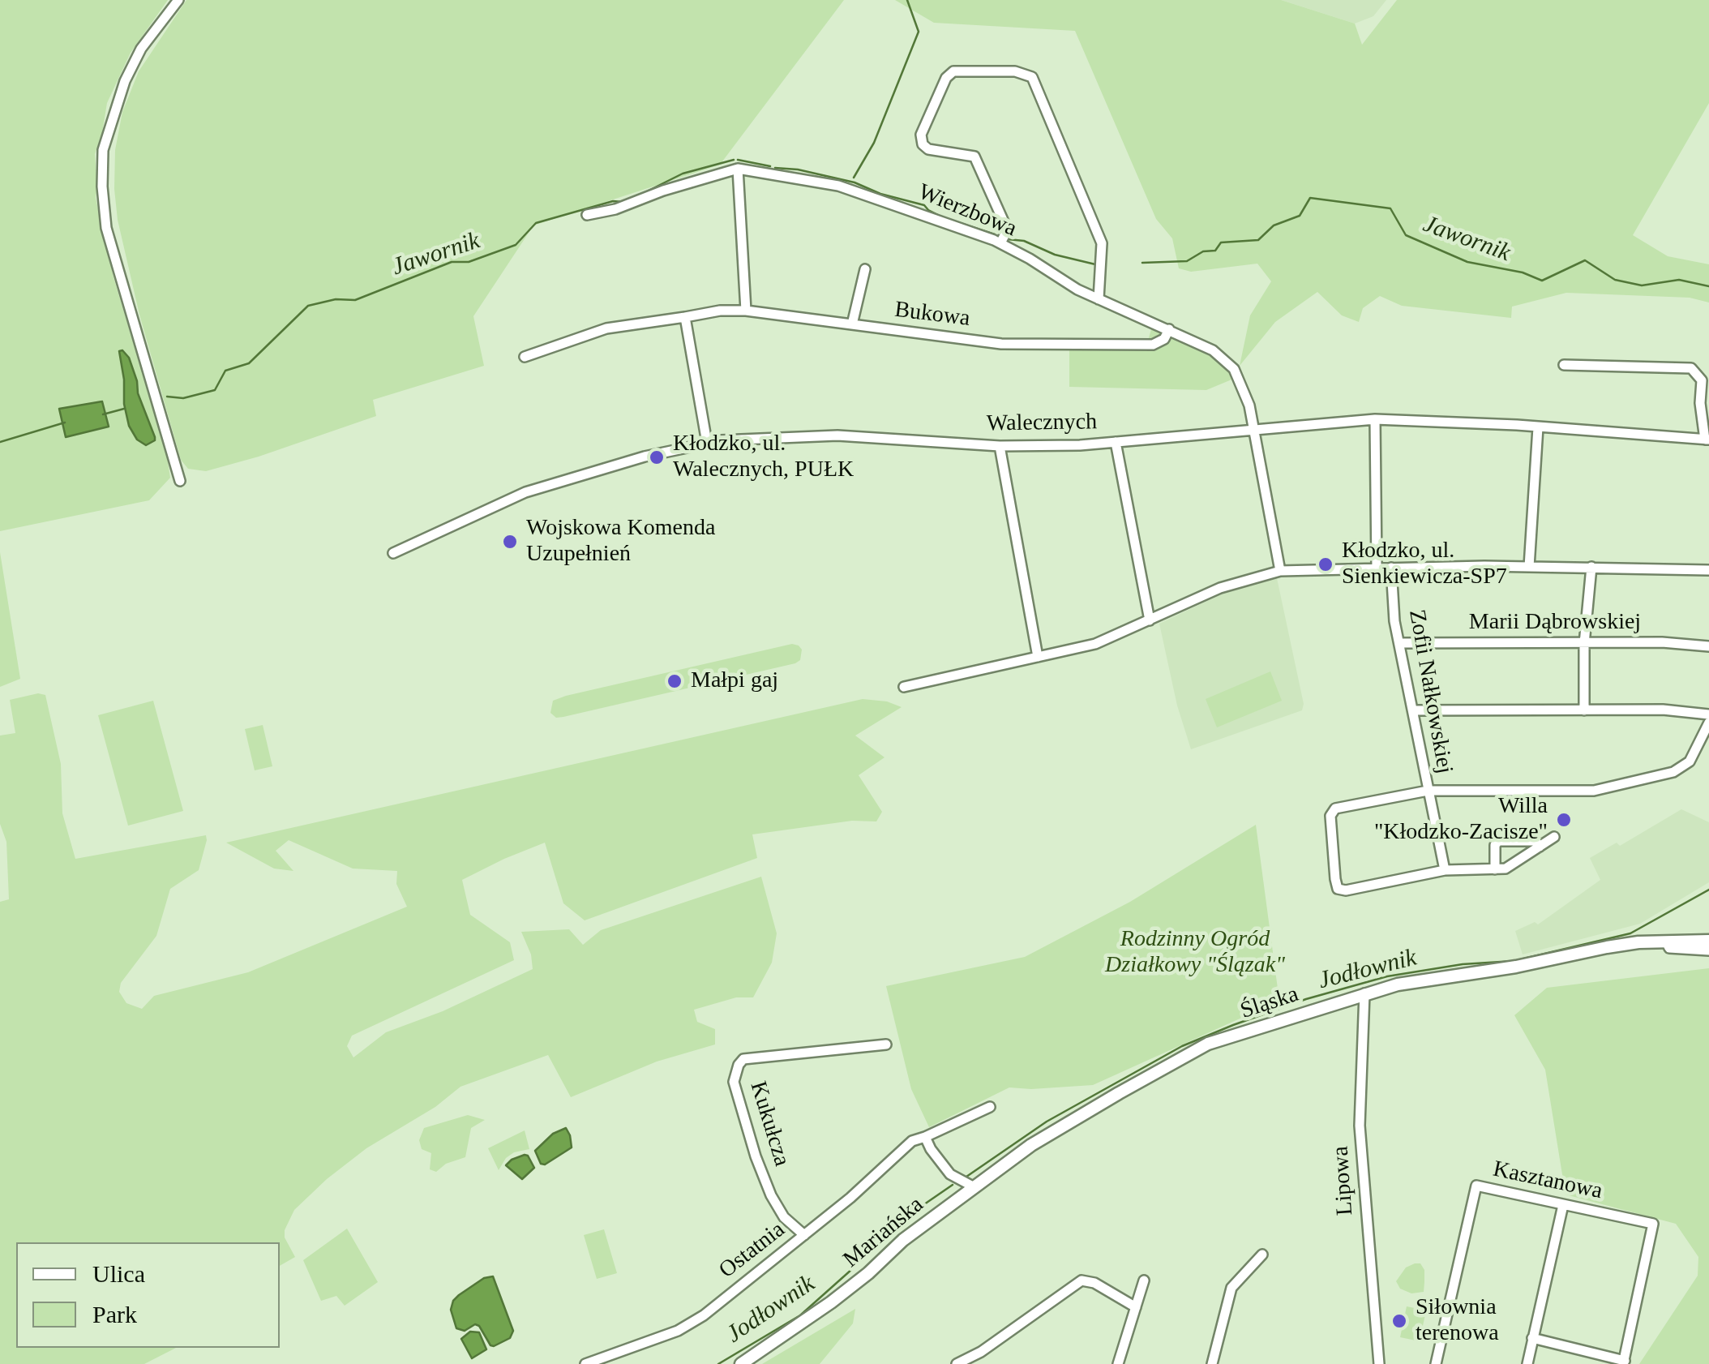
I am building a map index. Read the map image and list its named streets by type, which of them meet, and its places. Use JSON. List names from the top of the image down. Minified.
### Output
{"streets":{"street":["Wierzbowa","Bukowa","Walecznych","Marii Dąbrowskiej","Zofii Nałkowskiej","Śląska","Kukułcza","Lipowa","Kasztanowa","Mariańska","Ostatnia"]},"crossings":[["Wierzbowa","Bukowa"],["Wierzbowa","Walecznych"],["Marii Dąbrowskiej","Zofii Nałkowskiej"],["Śląska","Lipowa"],["Śląska","Mariańska"],["Kukułcza","Ostatnia"]],"water":["Jawornik","Jodłownik"],"parks":["Rodzinny Ogród Działkowy \"Ślązak\""],"places":["Kłodzko, ul. Walecznych, PUŁK","Wojskowa Komenda Uzupełnień","Kłodzko, ul. Sienkiewicza-SP7","Małpi gaj","Willa \"Kłodzko-Zacisze\"","Siłownia terenowa"],"legend":["Ulica","Park"]}
